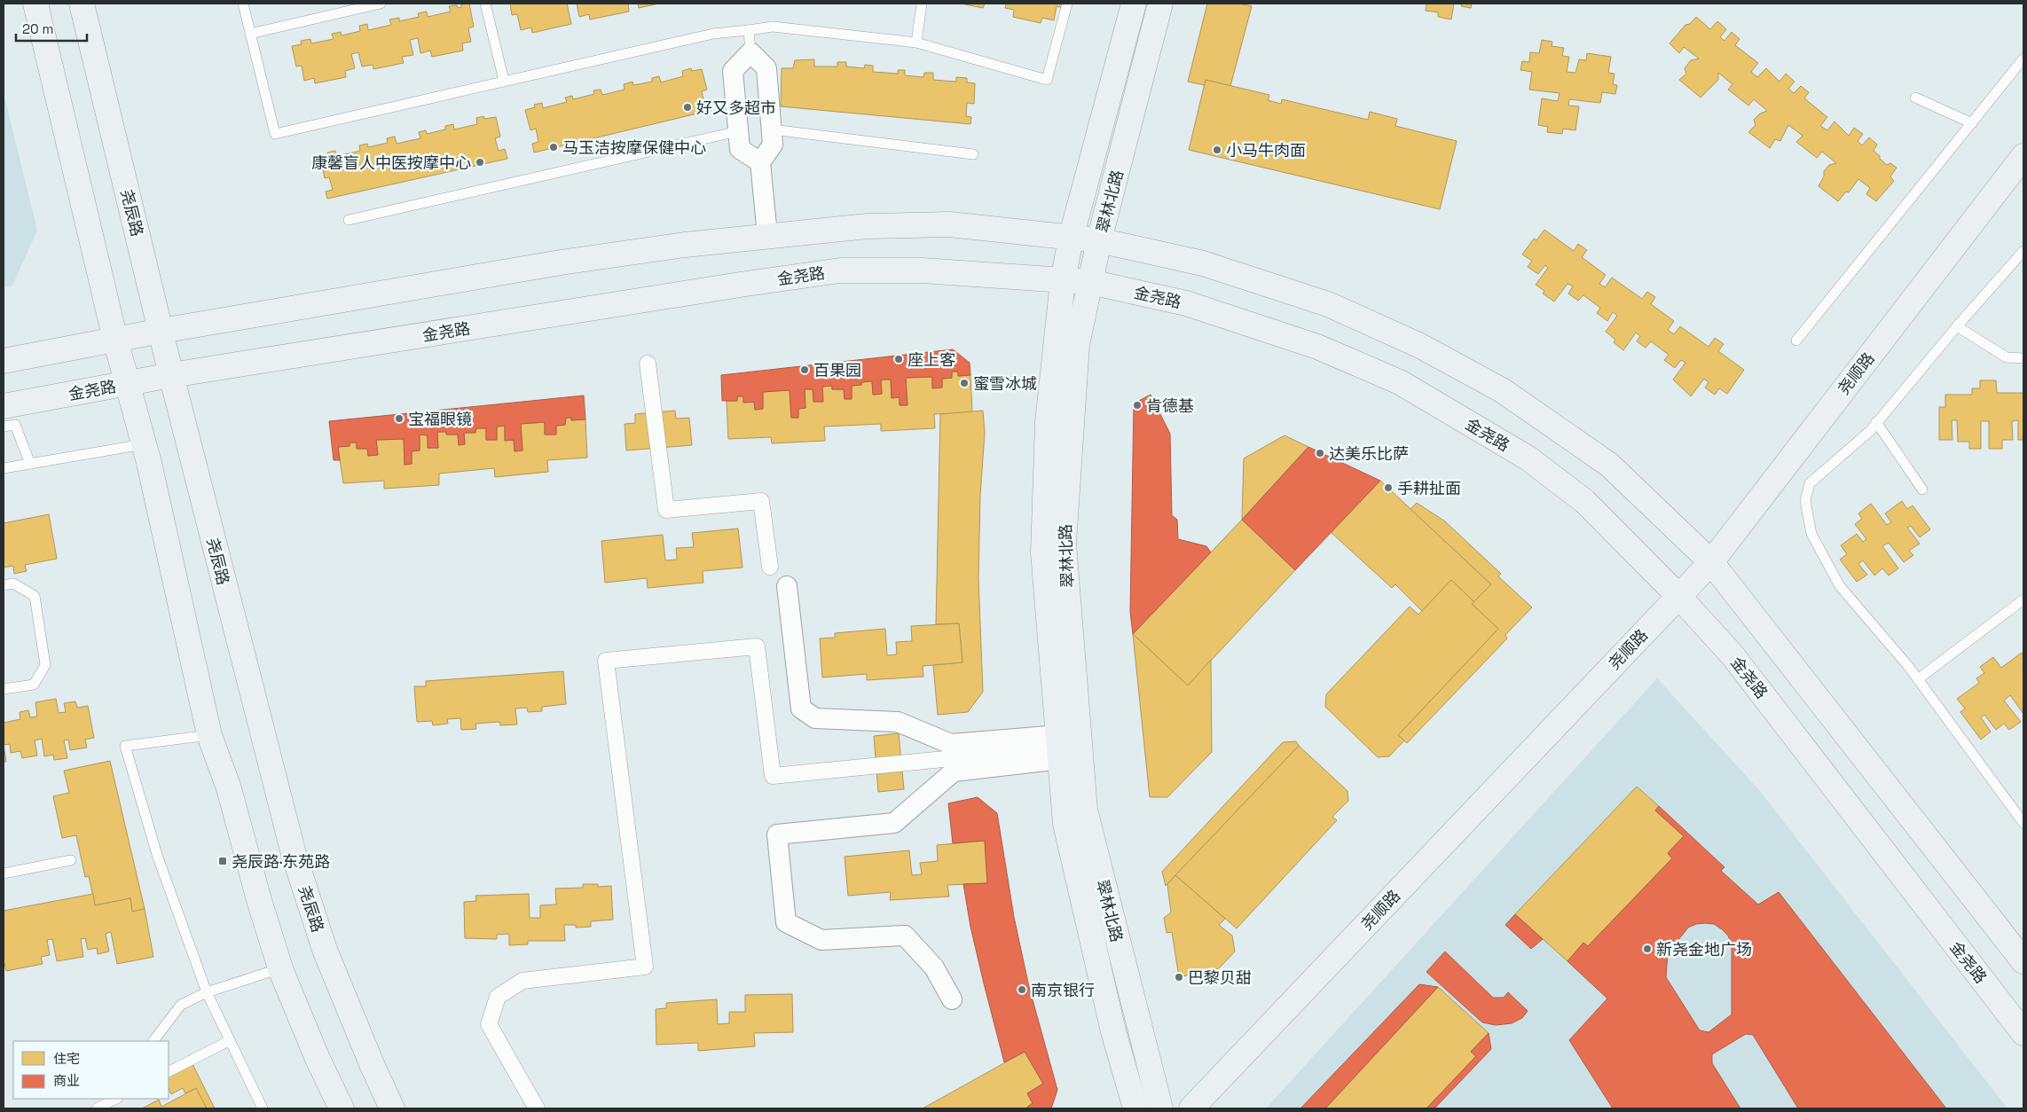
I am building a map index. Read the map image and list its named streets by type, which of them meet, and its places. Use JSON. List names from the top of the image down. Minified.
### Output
{"streets":{"main road":["翠林北路","尧辰路","金尧路","尧顺路"]},"crossings":[["翠林北路","金尧路"],["尧辰路","金尧路"],["金尧路","尧顺路"]],"places":{"other":["好又多超市","马玉洁按摩保健中心","小马牛肉面","康馨盲人中医按摩中心","座上客","百果园","蜜雪冰城","肯德基","宝福眼镜","达美乐比萨","手耕扯面","新尧金地广场","巴黎贝甜","南京银行"],"transit":["尧辰路·东苑路"]},"legend":["住宅","商业"],"scale_bar":"20 m"}
